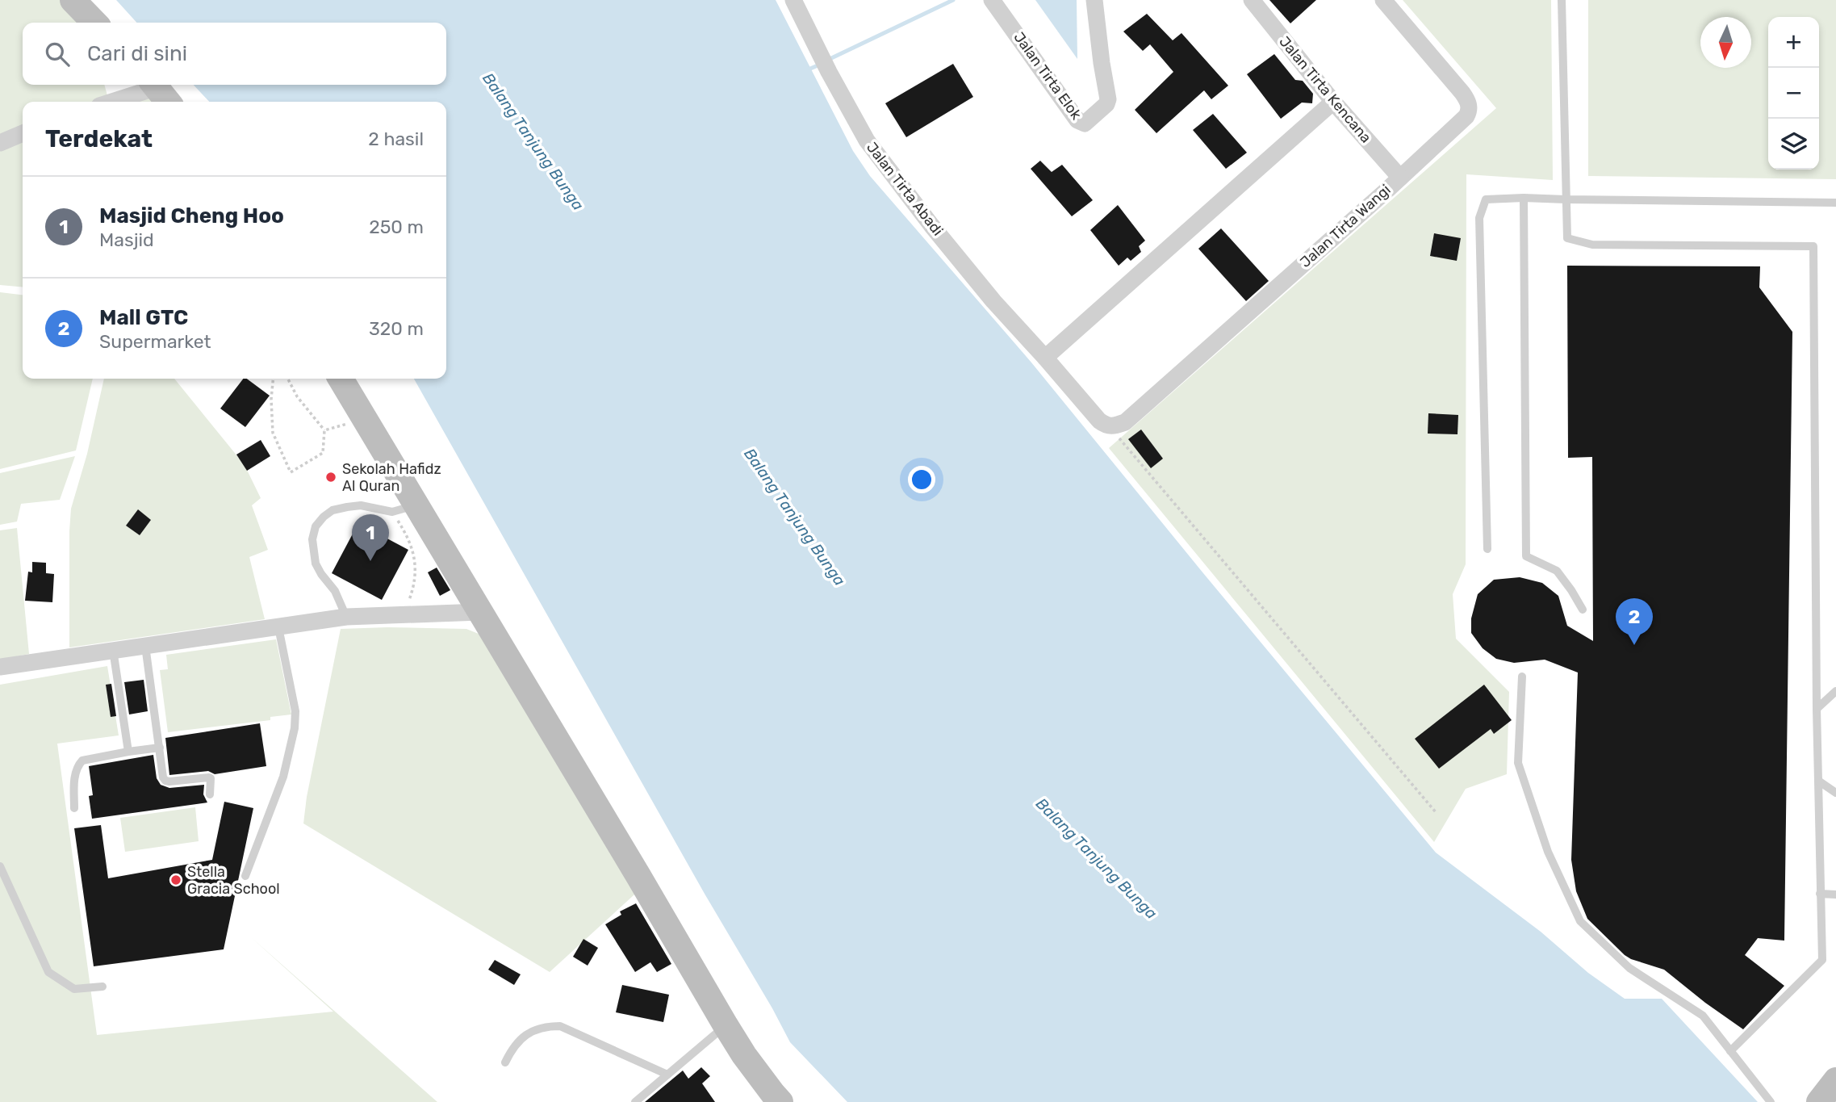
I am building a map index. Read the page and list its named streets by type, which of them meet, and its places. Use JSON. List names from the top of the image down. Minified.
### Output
{"streets":{"street":["Jalan Tirta Elok","Jalan Tirta Kencana","Jalan Tirta Abadi","Jalan Tirta Wangi"]},"crossings":[["Jalan Tirta Kencana","Jalan Tirta Wangi"],["Jalan Tirta Abadi","Jalan Tirta Wangi"]],"water":["Balang Tanjung Bunga"],"places":["Sekolah Hafidz Al Quran","Stella Gracia School"],"north":"bottom","page":{"map_buttons":["+","−"],"search":"Cari di sini","heading":["Terdekat","2 hasil"],"list":[{"mark":"1","name":"Masjid Cheng Hoo","note":"Masjid","value":"250 m"},{"mark":"2","name":"Mall GTC","note":"Supermarket","value":"320 m"}],"pins":["1","2"]}}
